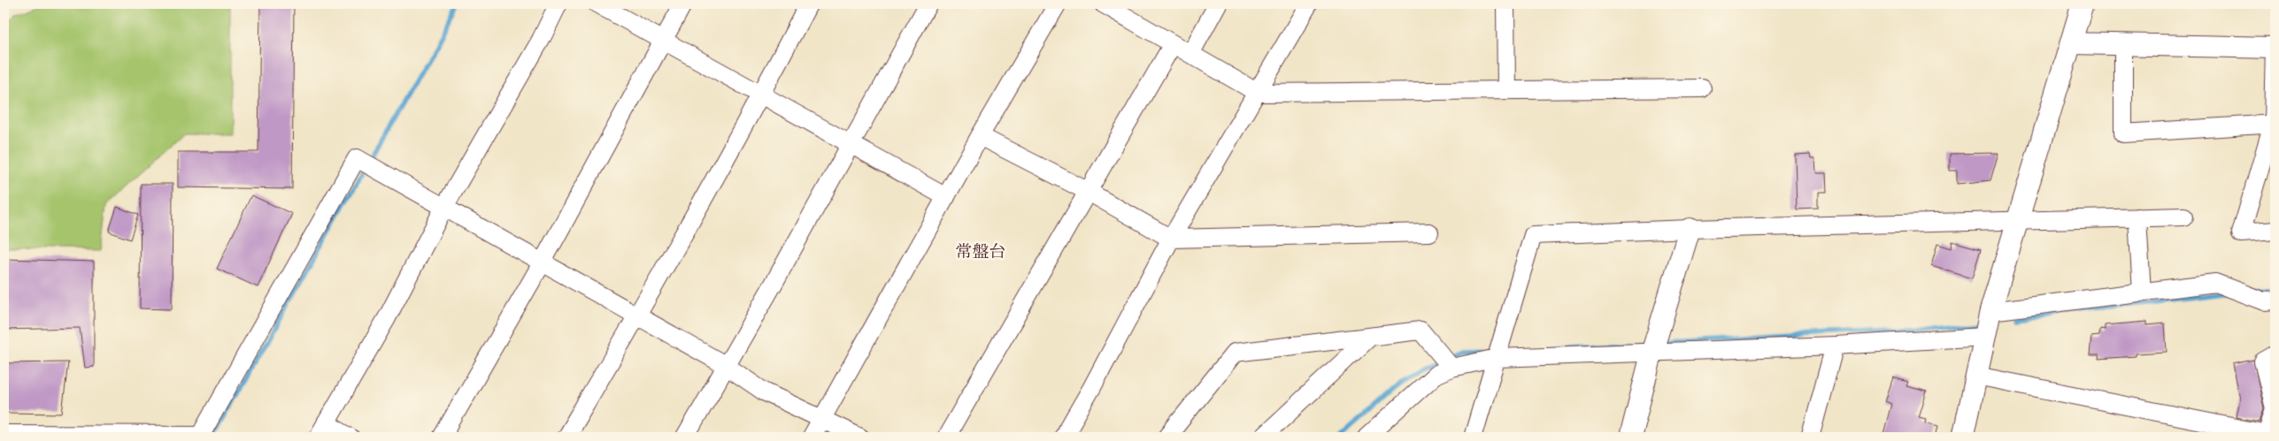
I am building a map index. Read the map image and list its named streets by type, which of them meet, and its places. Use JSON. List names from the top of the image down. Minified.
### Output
{"districts":["常盤台"]}
